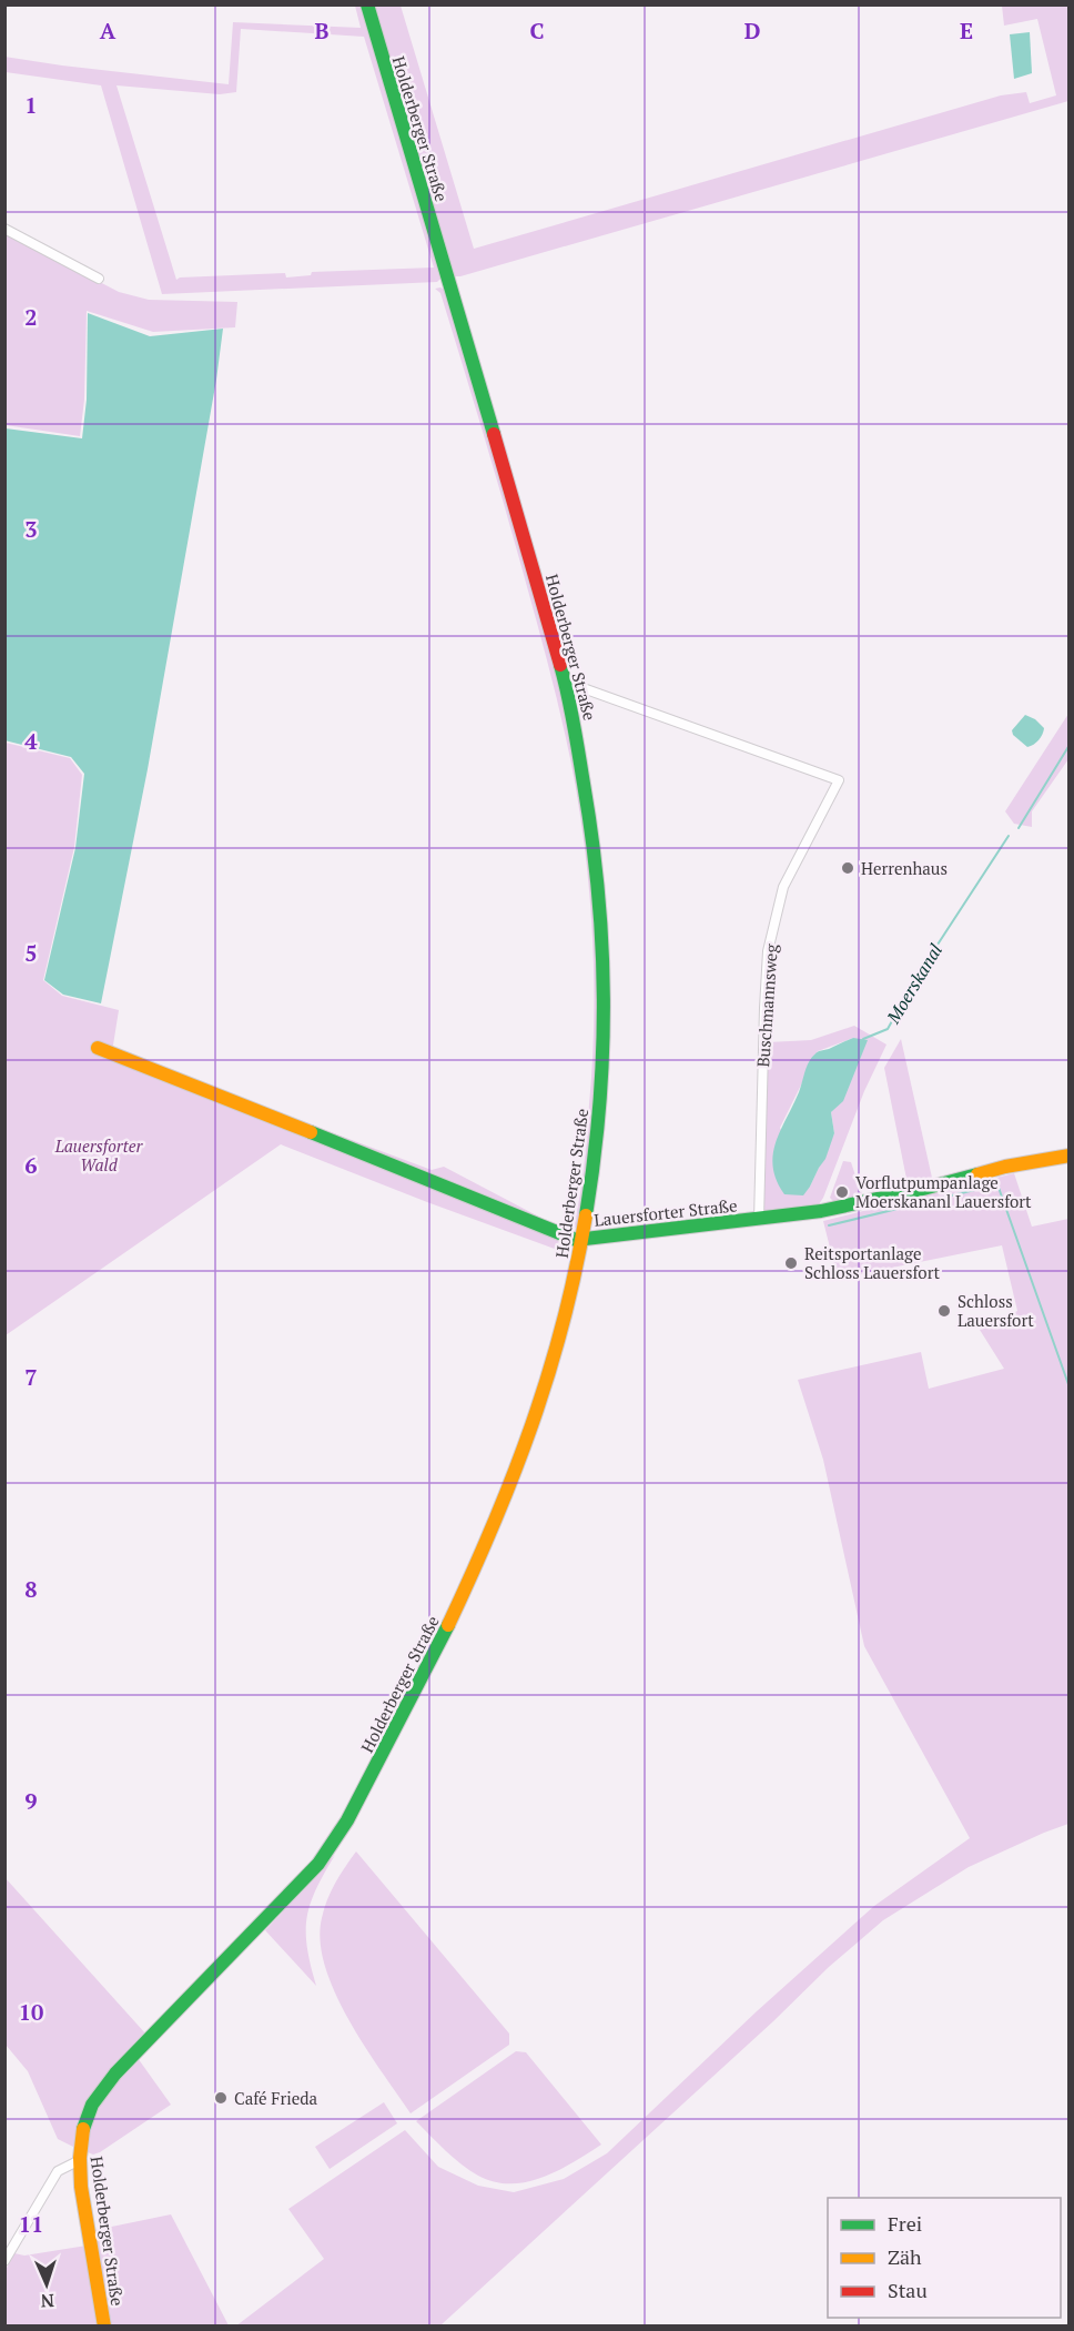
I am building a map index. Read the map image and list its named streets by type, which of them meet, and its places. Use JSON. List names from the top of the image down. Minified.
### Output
{"streets":{"main road":["Holderberger Straße","Lauersforter Straße"],"street":["Buschmannsweg"]},"crossings":[["Holderberger Straße","Buschmannsweg"],["Holderberger Straße","Lauersforter Straße"],["Buschmannsweg","Lauersforter Straße"]],"water":["Moerskanal"],"parks":["Lauersforter Wald"],"places":["Herrenhaus","Vorflutpumpanlage Moerskananl Lauersfort","Reitsportanlage Schloss Lauersfort","Schloss Lauersfort","Café Frieda"],"legend":["Frei","Zäh","Stau"],"north":"bottom","grid":{"columns":["A","B","C","D","E"],"rows":["1","2","3","4","5","6","7","8","9","10","11"]}}
